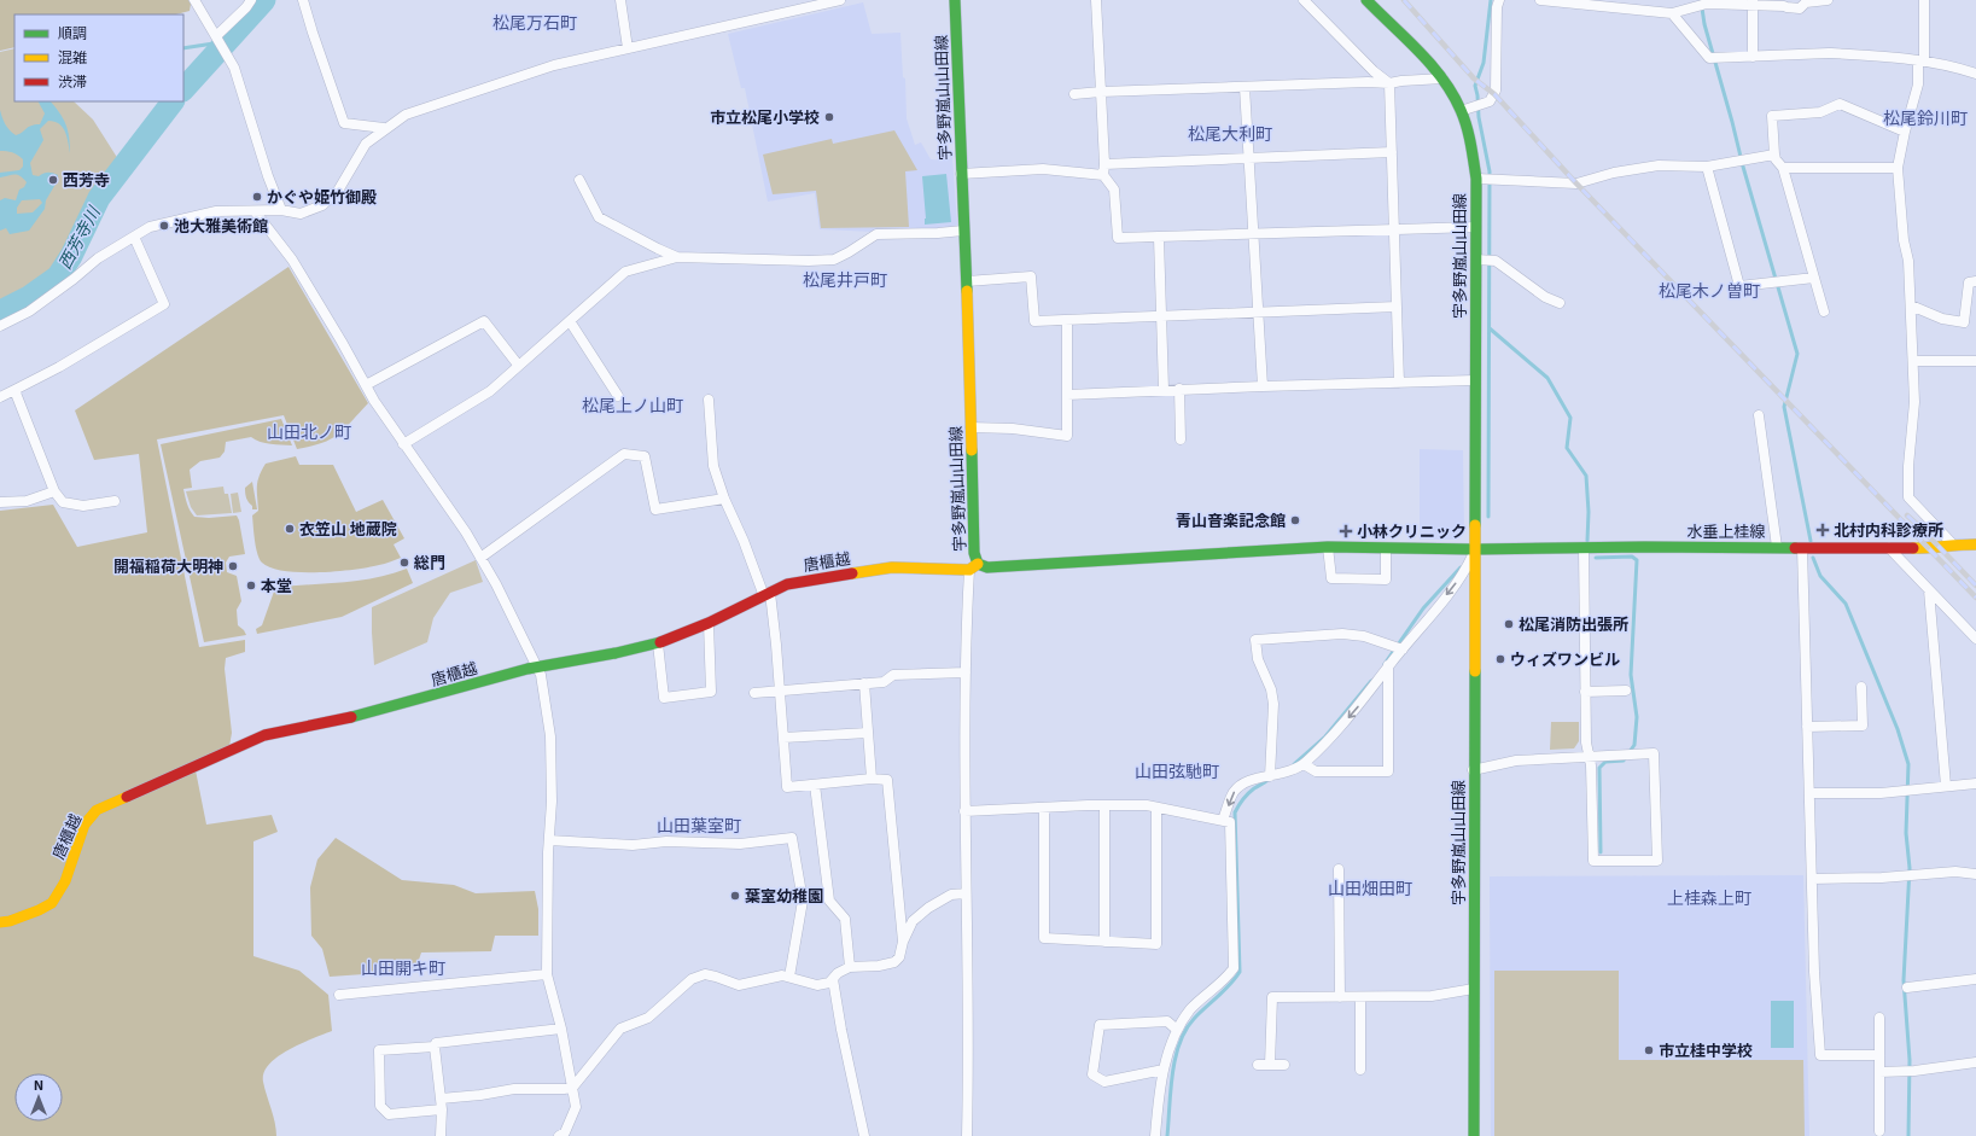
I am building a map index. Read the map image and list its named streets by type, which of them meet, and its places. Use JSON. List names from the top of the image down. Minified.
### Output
{"streets":{"main road":["宇多野嵐山山田線","水垂上桂線","唐櫃越"]},"crossings":[["宇多野嵐山山田線","水垂上桂線"],["宇多野嵐山山田線","唐櫃越"]],"districts":["松尾万石町","松尾鈴川町","松尾大利町","松尾井戸町","松尾木ノ曽町","松尾上ノ山町","山田北ノ町","山田弦馳町","山田葉室町","山田畑田町","上桂森上町","山田開キ町"],"water":["西芳寺川"],"places":{"other":["市立松尾小学校","西芳寺","かぐや姫竹御殿","池大雅美術館","青山音楽記念館","衣笠山 地蔵院","総門","開福稲荷大明神","本堂","松尾消防出張所","ウィズワンビル","葉室幼稚園","市立桂中学校"],"health":["北村内科診療所","小林クリニック"]},"legend":["順調","混雑","渋滞"],"north":"top"}
